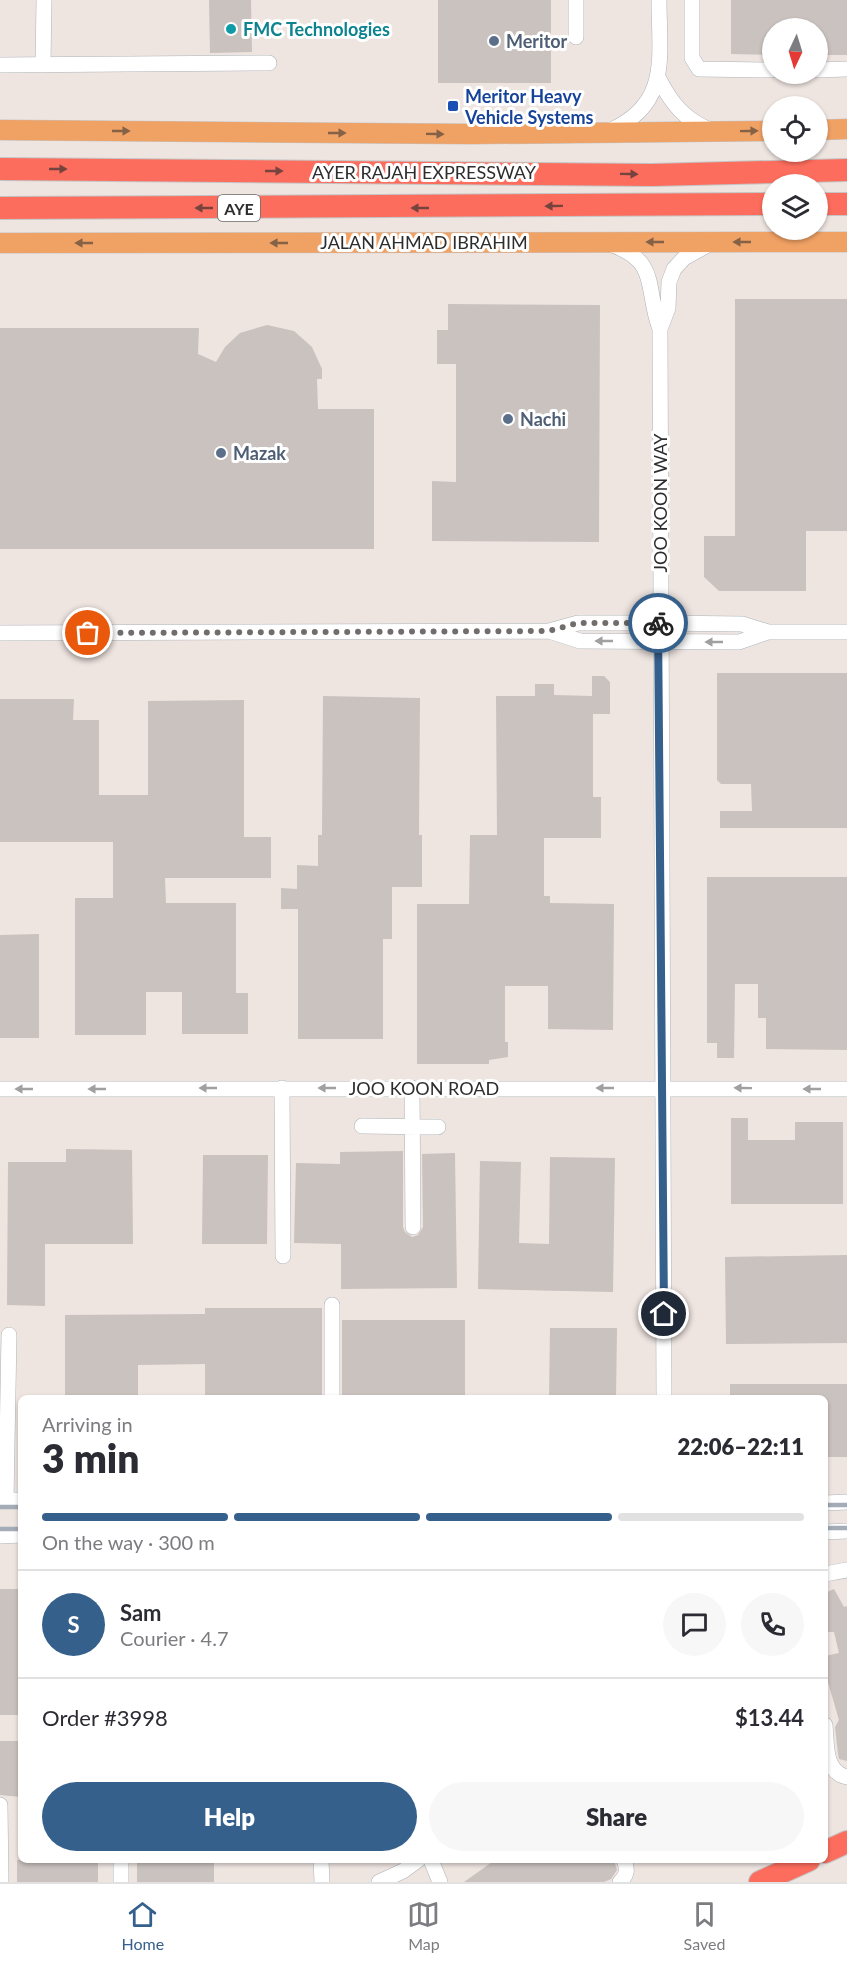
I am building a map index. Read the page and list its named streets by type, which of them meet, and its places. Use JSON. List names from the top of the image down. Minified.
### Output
{"streets":{"highway":["AYER RAJAH EXPRESSWAY","AYE"],"main road":["JALAN AHMAD IBRAHIM"],"street":["JOO KOON WAY","JOO KOON ROAD"]},"crossings":[["JALAN AHMAD IBRAHIM","JOO KOON WAY"],["JOO KOON WAY","JOO KOON ROAD"]],"one_way":["JOO KOON ROAD"],"places":{"other":["FMC Technologies","Meritor","Nachi","Mazak"],"transit":["Meritor Heavy Vehicle Systems"]},"north":"bottom","page":{"heading":["3 min","Arriving in","22:06–22:11"],"panel":["Sam","Courier · 4.7","Order #3998","$13.44"],"bar":"On the way · 300 m","round":"S","buttons":["Help","Share"],"tabs":["Home","Map","Saved"]}}
